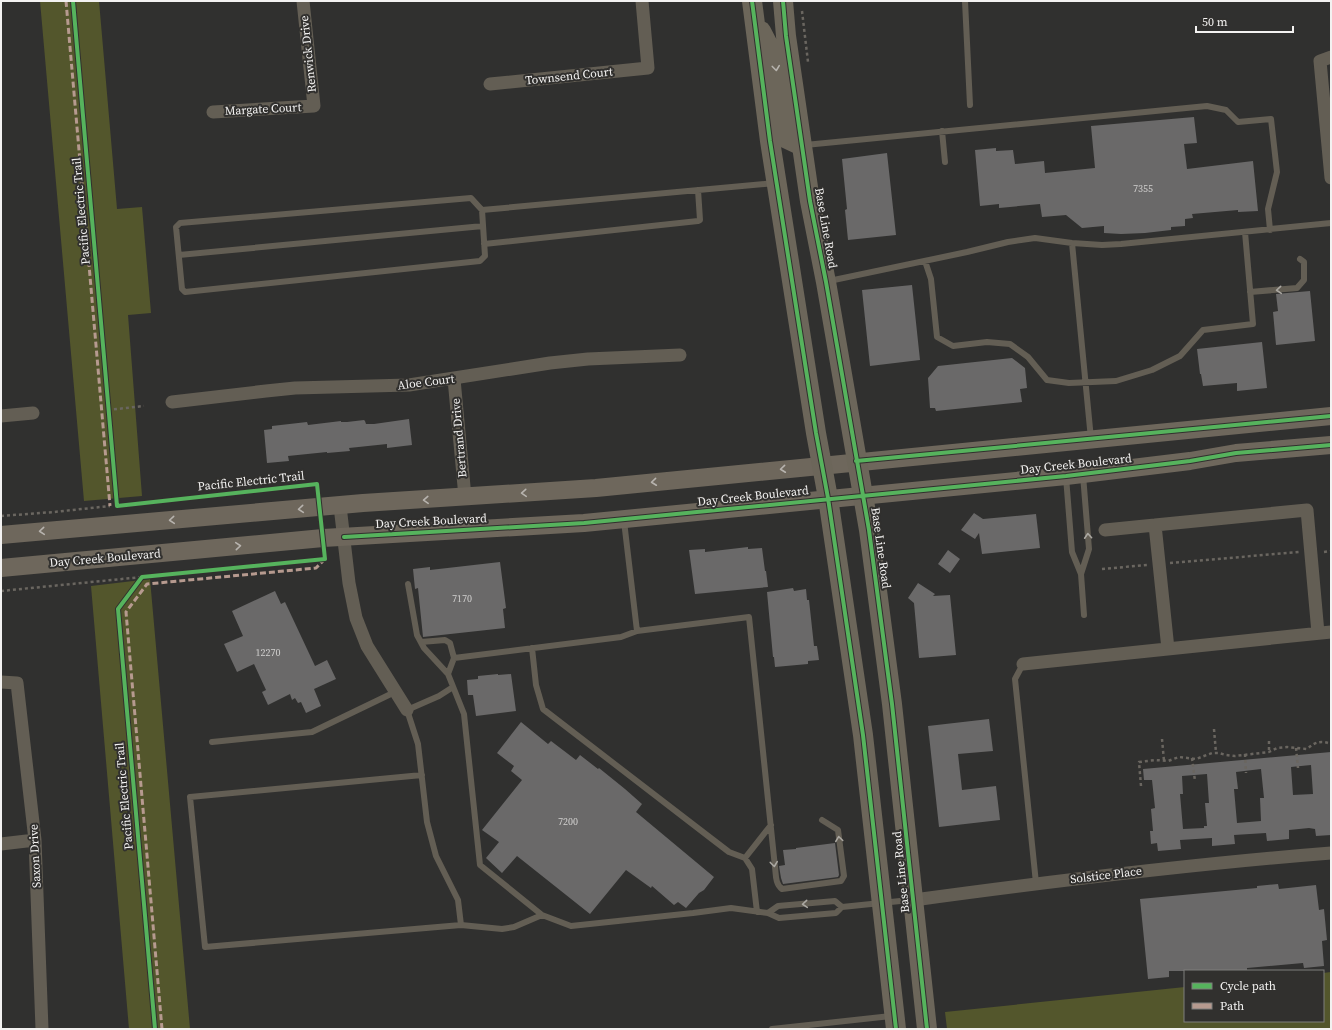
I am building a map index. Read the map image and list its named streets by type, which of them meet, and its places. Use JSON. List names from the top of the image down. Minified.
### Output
{"streets":{"main road":["Base Line Road","Day Creek Boulevard"],"street":["Renwick Drive","Townsend Court","Margate Court","Aloe Court","Bertrand Drive","Saxon Drive","Solstice Place"],"cycle path":["Pacific Electric Trail"]},"crossings":[["Renwick Drive","Margate Court"],["Base Line Road","Day Creek Boulevard"],["Base Line Road","Solstice Place"],["Aloe Court","Bertrand Drive"],["Bertrand Drive","Day Creek Boulevard"]],"house_numbers":["7355","7170","12270","7200"],"legend":["Cycle path","Path"],"scale_bar":"50 m"}
